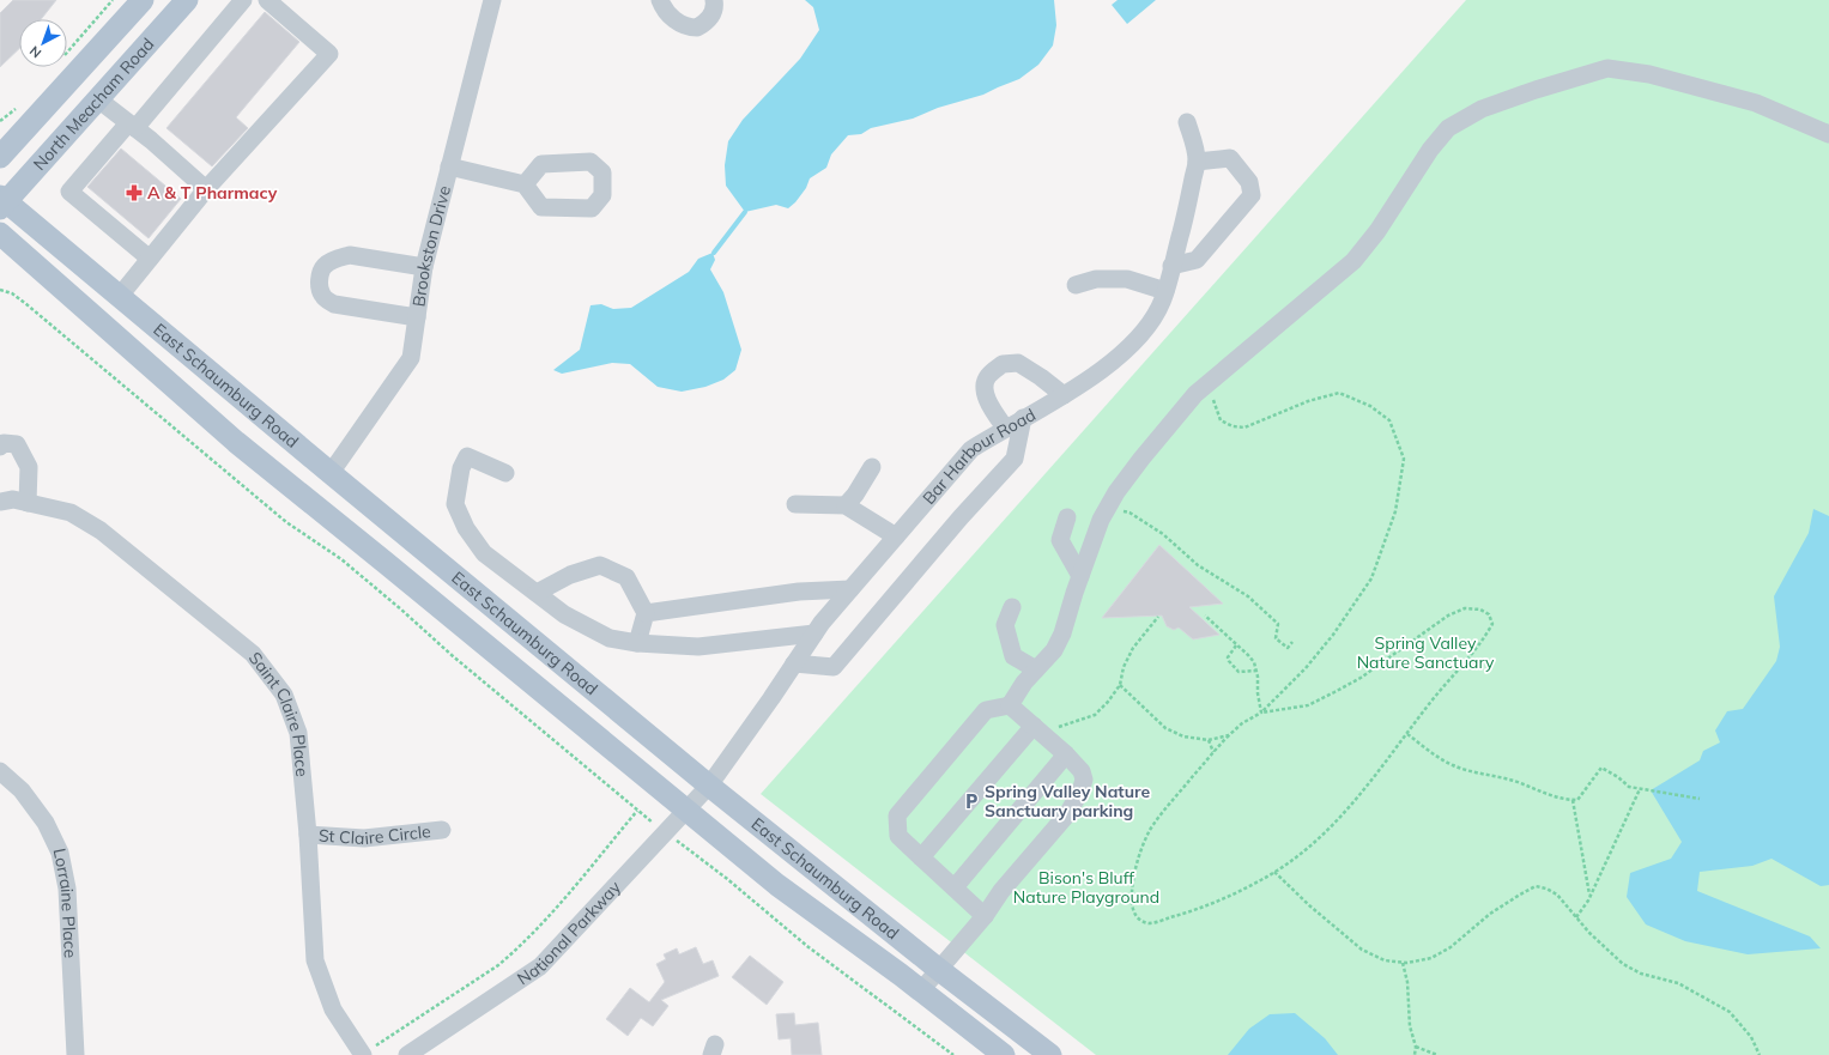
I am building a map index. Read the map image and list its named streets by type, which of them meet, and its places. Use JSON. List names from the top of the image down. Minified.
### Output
{"streets":{"main road":["North Meacham Road","East Schaumburg Road"],"street":["Brookston Drive","Bar Harbour Road","Saint Claire Place","St Claire Circle","Lorraine Place","National Parkway"]},"crossings":[["North Meacham Road","East Schaumburg Road"],["Brookston Drive","East Schaumburg Road"],["East Schaumburg Road","Bar Harbour Road"],["East Schaumburg Road","National Parkway"],["Bar Harbour Road","National Parkway"],["Saint Claire Place","St Claire Circle"]],"parks":["Spring Valley Nature Sanctuary","Bison's Bluff Nature Playground"],"places":{"pharmacy":["A & T Pharmacy"],"parking":["Spring Valley Nature Sanctuary parking"]},"north":"bottom left"}
